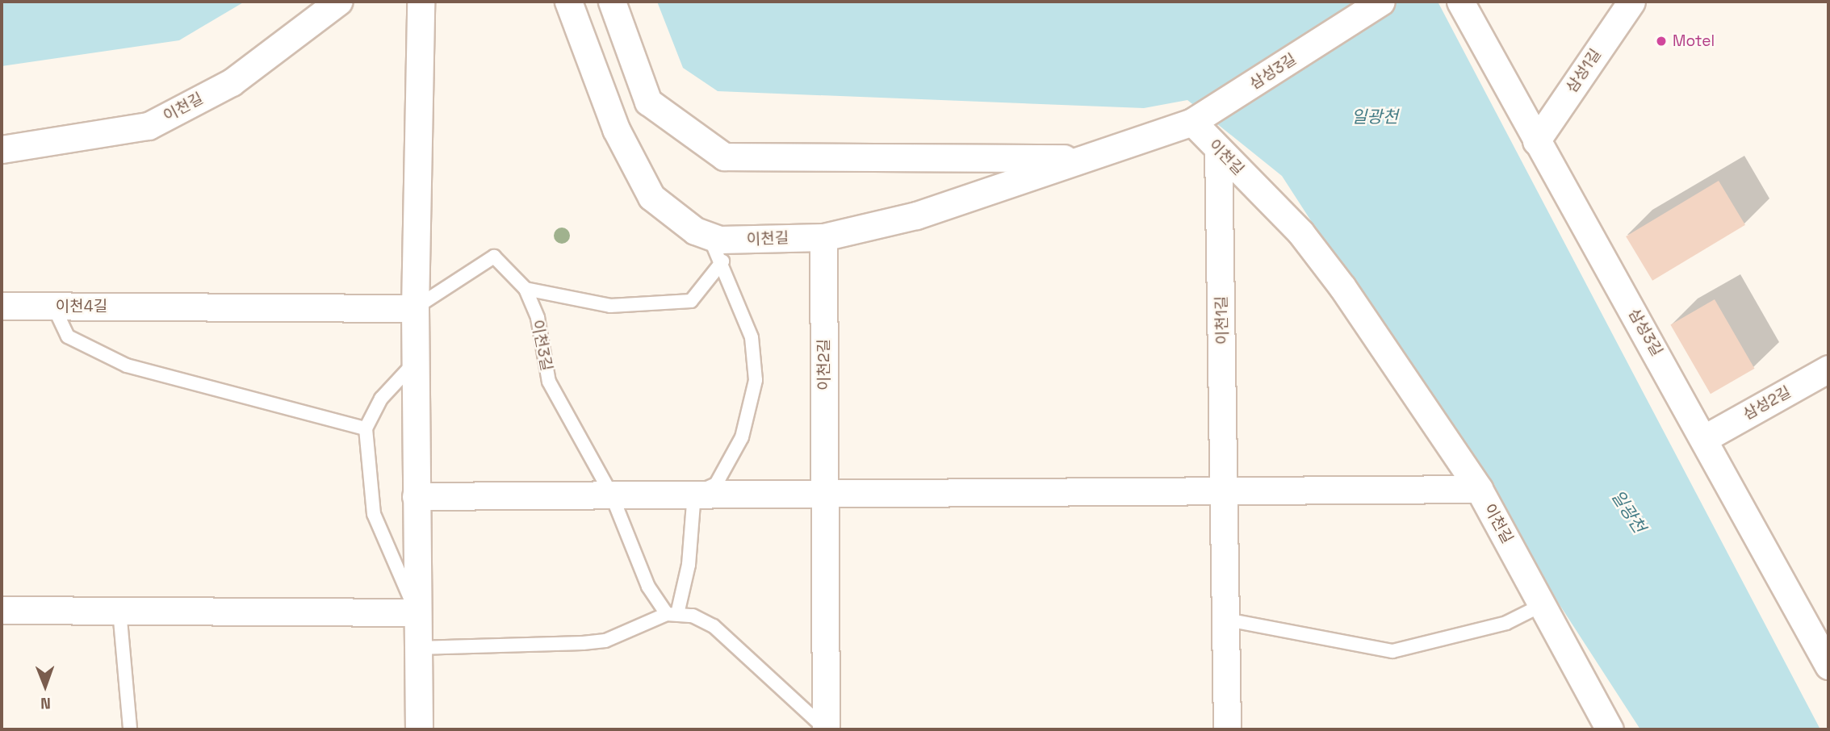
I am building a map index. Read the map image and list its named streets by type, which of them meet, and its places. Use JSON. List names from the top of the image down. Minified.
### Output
{"streets":{"street":["삼성1길","삼성3길","이천길","이천4길","이천1길","이천2길","삼성2길"],"lane":["이천3길"]},"crossings":[["삼성1길","삼성3길"],["삼성3길","이천길"],["삼성3길","삼성2길"],["이천길","이천1길"],["이천길","이천2길"],["이천4길","이천3길"],["이천3길","이천2길"]],"water":["일광천"],"places":["Motel"],"north":"bottom"}
